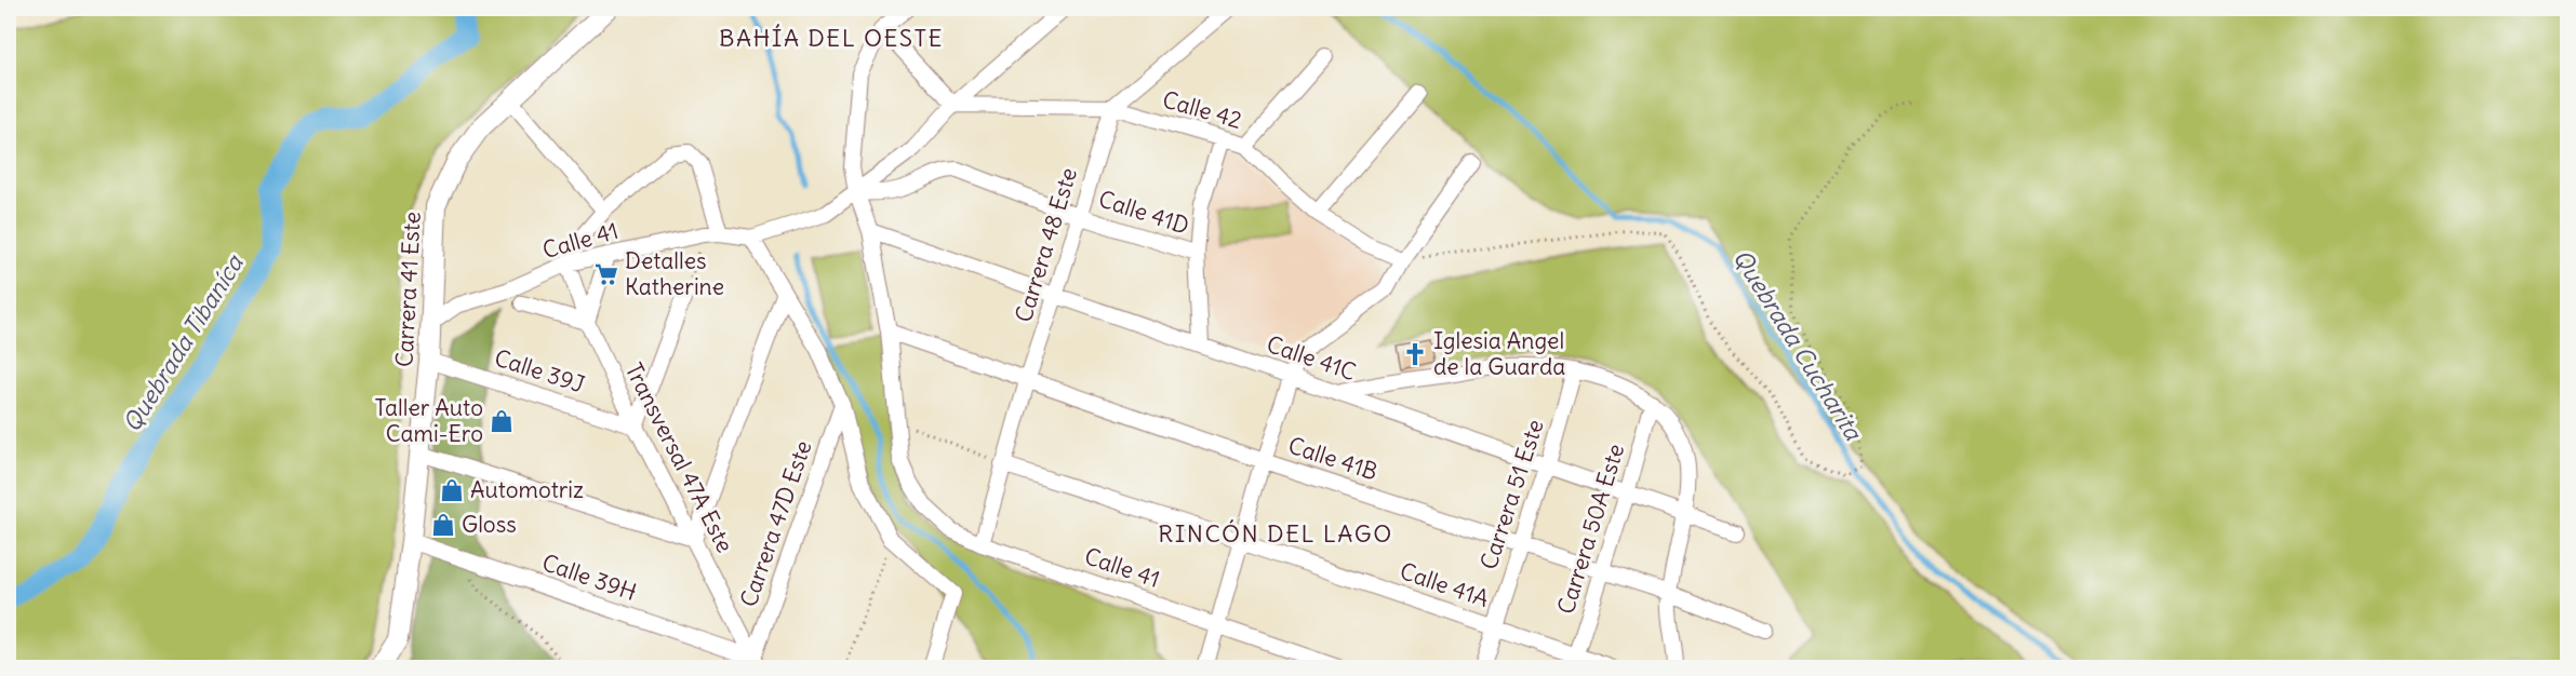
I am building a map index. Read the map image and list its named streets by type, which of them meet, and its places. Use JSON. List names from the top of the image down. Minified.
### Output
{"streets":{"street":["Calle 42","Calle 41D","Calle 41","Carrera 48 Este","Carrera 41 Este","Calle 41C","Calle 39J","Transversal 47A Este","Calle 41B","Carrera 51 Este","Carrera 47D Este","Carrera 50A Este","Calle 39H","Calle 41A"]},"crossings":[["Calle 42","Carrera 48 Este"],["Calle 41D","Carrera 48 Este"],["Calle 41","Carrera 48 Este"],["Calle 41","Carrera 41 Este"],["Calle 41","Transversal 47A Este"],["Carrera 48 Este","Calle 41C"],["Carrera 48 Este","Calle 41B"],["Carrera 48 Este","Calle 41A"],["Carrera 41 Este","Calle 39J"],["Carrera 41 Este","Calle 39H"],["Calle 41C","Carrera 51 Este"],["Calle 41C","Carrera 50A Este"],["Calle 39J","Transversal 47A Este"],["Transversal 47A Este","Carrera 47D Este"],["Transversal 47A Este","Calle 39H"],["Calle 41B","Carrera 51 Este"],["Calle 41B","Carrera 50A Este"],["Carrera 51 Este","Calle 41A"],["Carrera 47D Este","Calle 39H"],["Carrera 50A Este","Calle 41A"]],"districts":["BAHÍA DEL OESTE","RINCÓN DEL LAGO"],"water":["Quebrada Tibaníca","Quebrada Cucharita"],"places":{"supermarket":["Detalles Katherine"],"church":["Iglesia Angel de la Guarda"],"shop":["Taller Auto Cami-Ero","Automotriz","Gloss"]}}
